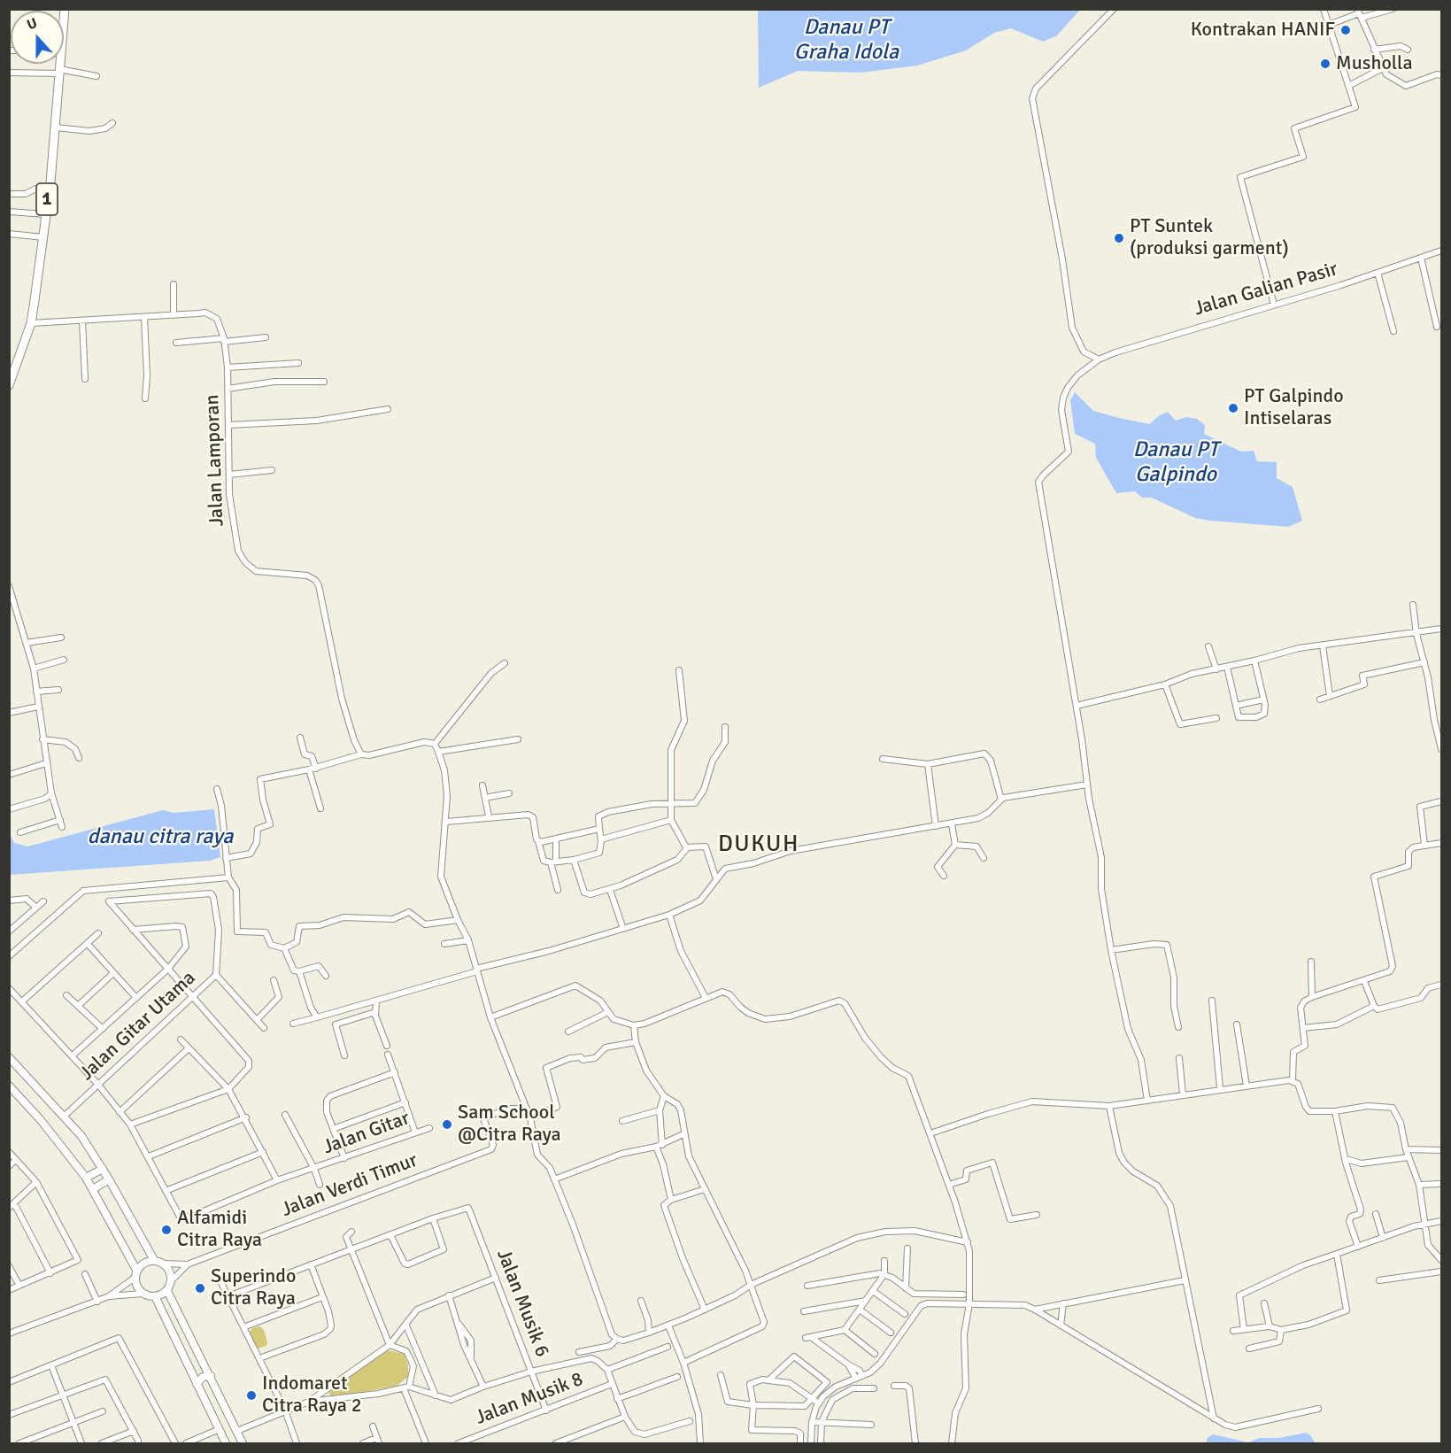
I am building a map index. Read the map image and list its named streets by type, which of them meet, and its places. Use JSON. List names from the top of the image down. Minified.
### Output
{"streets":{"highway":["1"],"street":["Jalan Galian Pasir","Jalan Lamporan","Jalan Gitar Utama","Jalan Gitar","Jalan Verdi Timur","Jalan Musik 6","Jalan Musik 8"]},"crossings":[["1","Jalan Lamporan"],["Jalan Gitar Utama","Jalan Gitar"],["Jalan Musik 6","Jalan Musik 8"]],"districts":["DUKUH"],"water":["Danau PT Graha Idola","Danau PT Galpindo","danau citra raya"],"places":["Kontrakan HANIF","Musholla","PT Suntek (produksi garment)","PT Galpindo Intiselaras","Sam School @Citra Raya","Alfamidi Citra Raya","Superindo Citra Raya","Indomaret Citra Raya 2"],"north":"top"}
